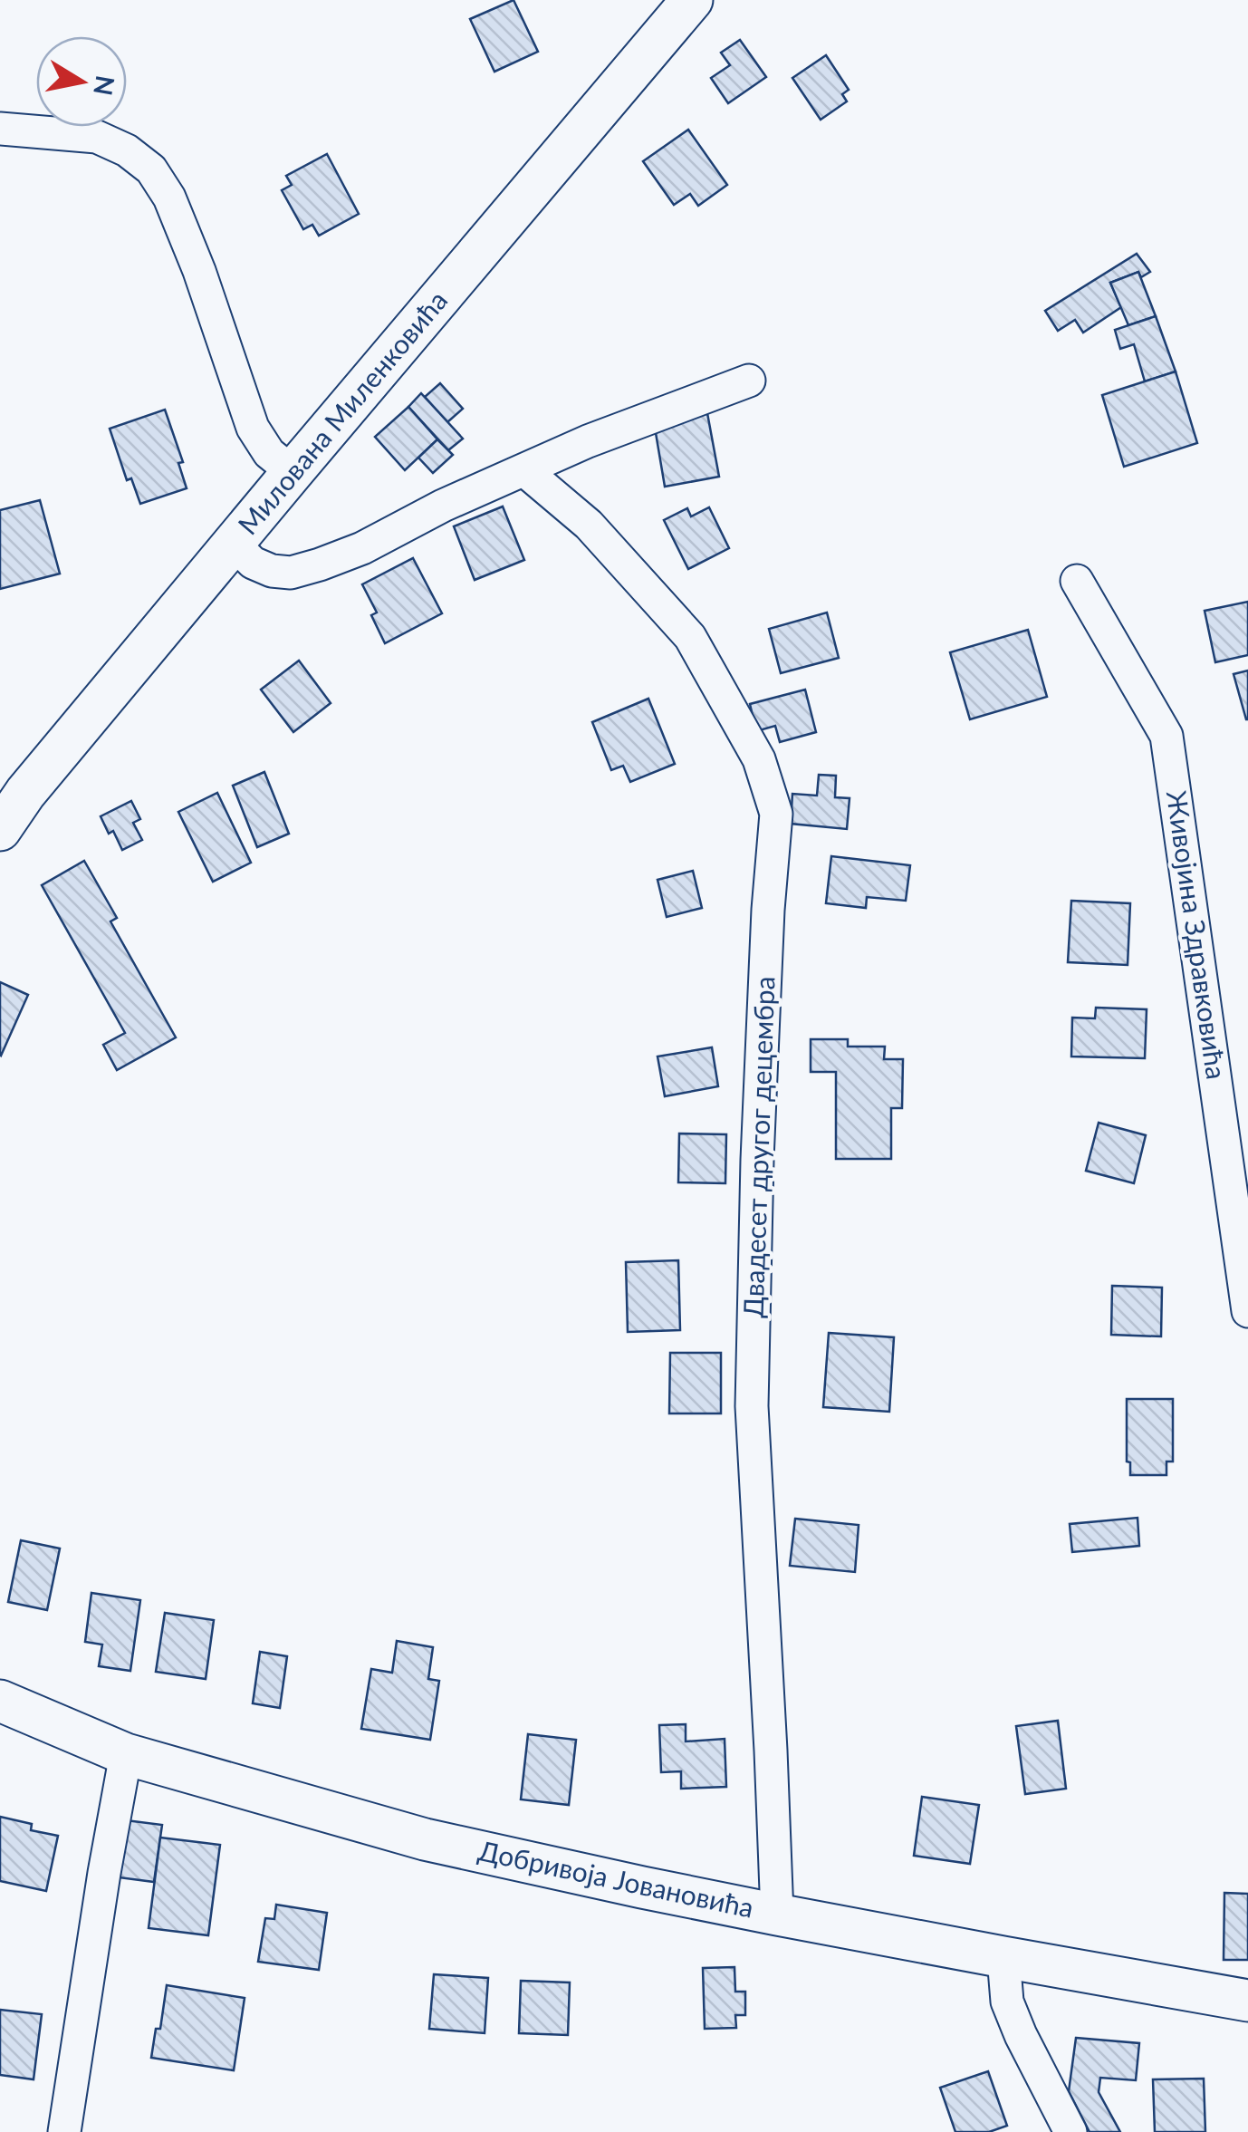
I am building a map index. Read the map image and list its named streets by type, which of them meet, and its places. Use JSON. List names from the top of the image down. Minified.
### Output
{"streets":{"street":["Милована Миленковића","Живојина Здравковића","Двадесет другог децембра","Добривоја Јовановића"]},"crossings":[["Двадесет другог децембра","Добривоја Јовановића"]],"north":"right"}
